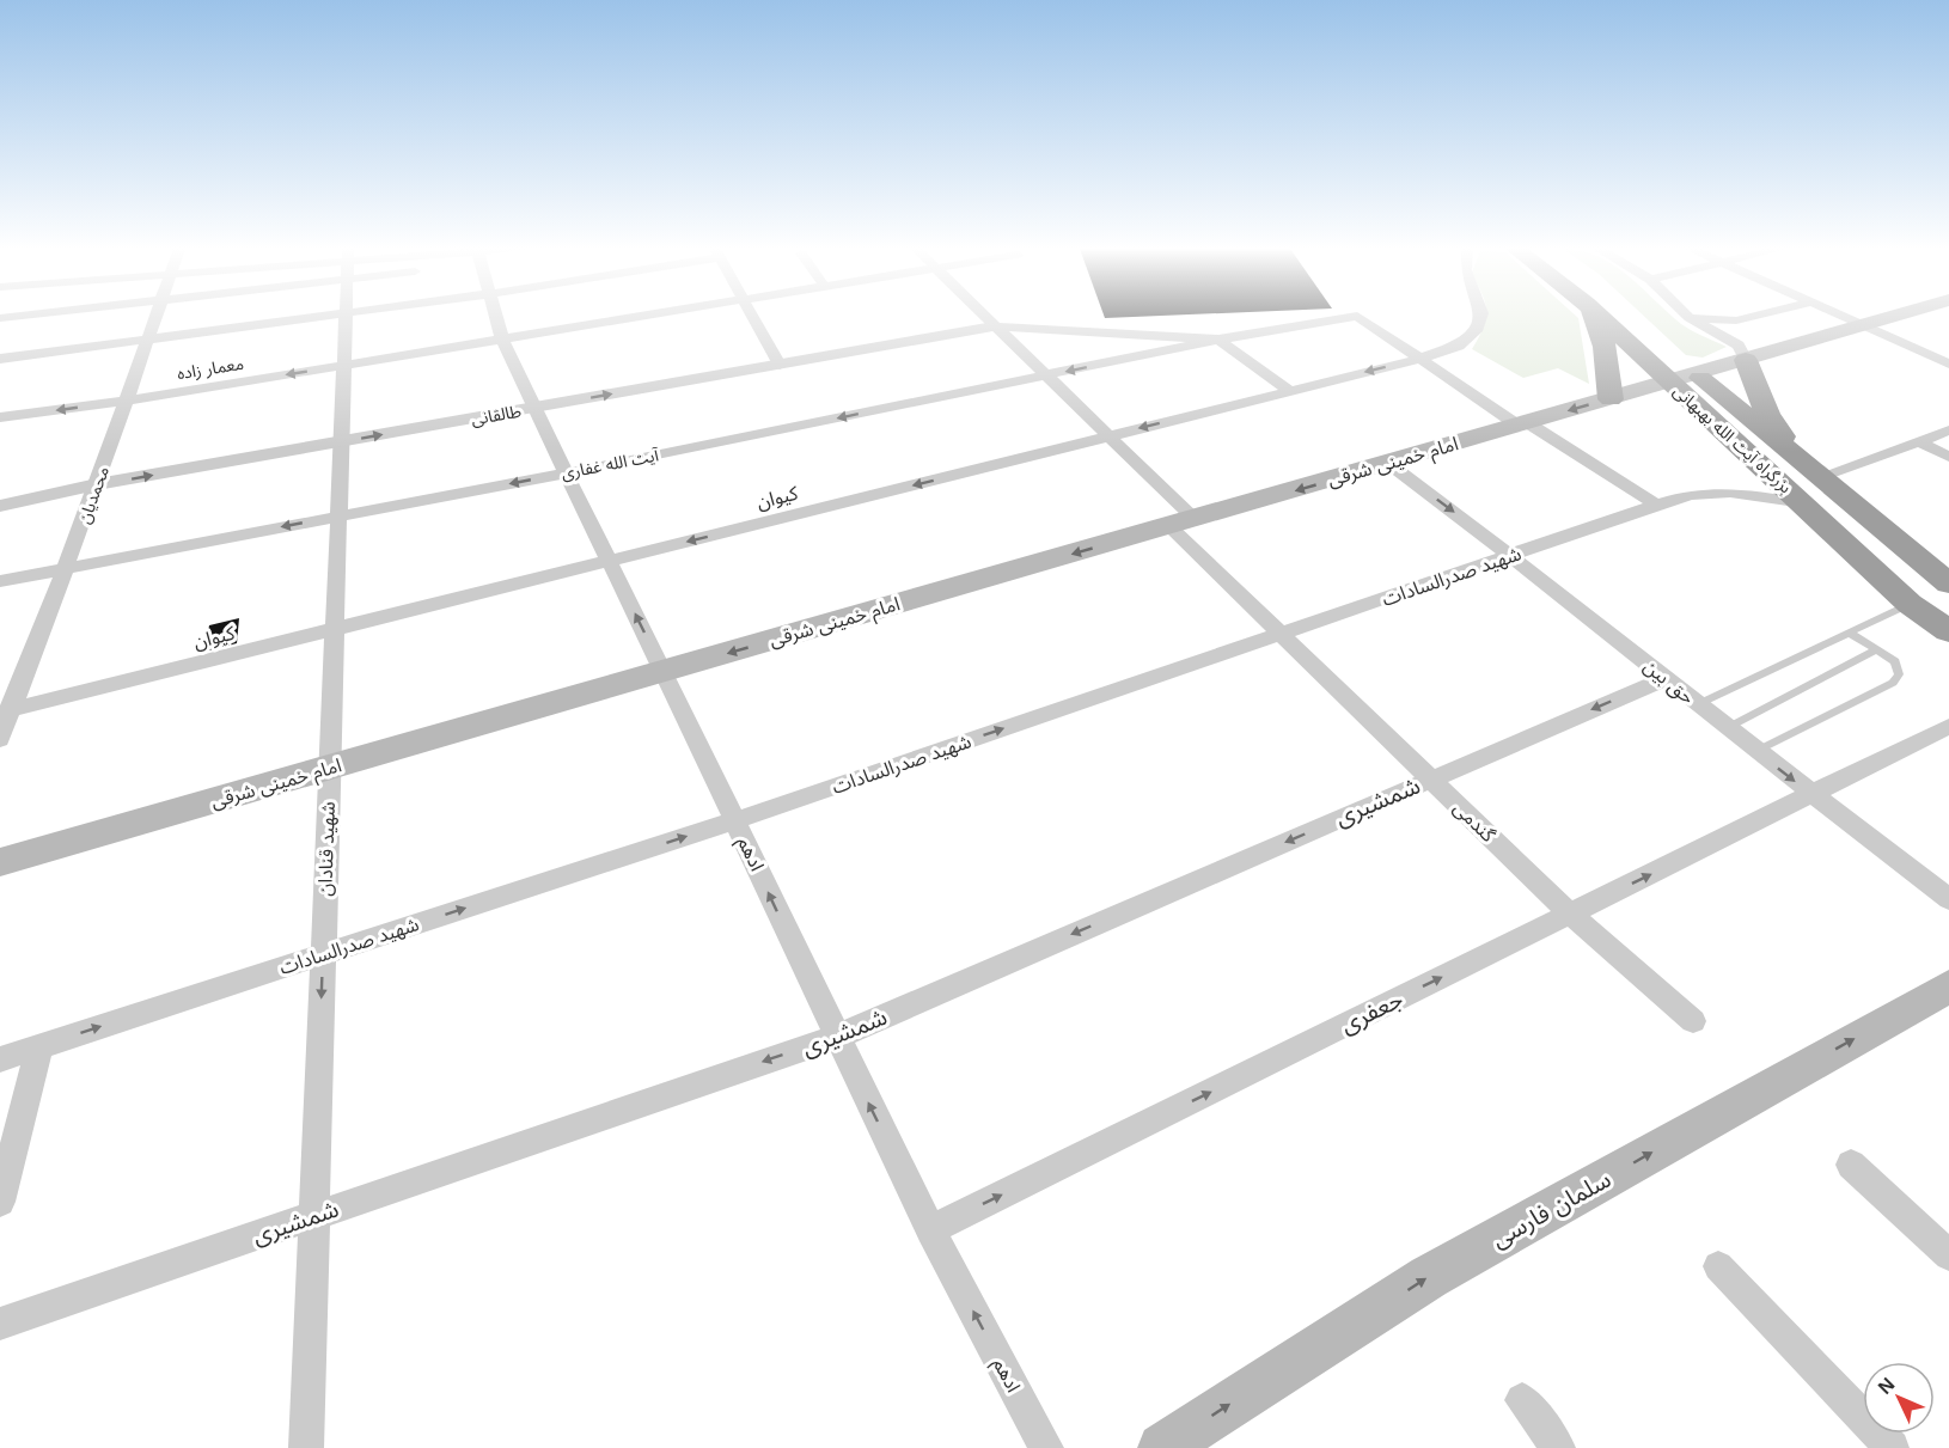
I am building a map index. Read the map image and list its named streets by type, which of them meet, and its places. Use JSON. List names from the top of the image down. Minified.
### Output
{"streets":{"highway":["بزرگراه آیت الله بهبهانی"],"main road":["امام خمینی شرقی","سلمان فارسی"],"street":["معمار زاده","طالقانی","آیت الله غفاری","محمدیان","کیوان","شهید صدرالسادات","حق بین","شمشیری","گندمی","شهید قنادان","ادهم","جعفری"]},"crossings":[["معمار زاده","محمدیان"],["معمار زاده","شهید قنادان"],["معمار زاده","ادهم"],["طالقانی","محمدیان"],["طالقانی","گندمی"],["طالقانی","شهید قنادان"],["طالقانی","ادهم"],["بزرگراه آیت الله بهبهانی","امام خمینی شرقی"],["بزرگراه آیت الله بهبهانی","شهید صدرالسادات"],["امام خمینی شرقی","حق بین"],["امام خمینی شرقی","گندمی"],["امام خمینی شرقی","شهید قنادان"],["امام خمینی شرقی","ادهم"],["آیت الله غفاری","محمدیان"],["آیت الله غفاری","گندمی"],["آیت الله غفاری","شهید قنادان"],["آیت الله غفاری","ادهم"],["محمدیان","کیوان"],["کیوان","گندمی"],["کیوان","شهید قنادان"],["کیوان","ادهم"],["شهید صدرالسادات","حق بین"],["شهید صدرالسادات","گندمی"],["شهید صدرالسادات","شهید قنادان"],["شهید صدرالسادات","ادهم"],["حق بین","شمشیری"],["حق بین","جعفری"],["شمشیری","گندمی"],["شمشیری","شهید قنادان"],["شمشیری","ادهم"],["گندمی","جعفری"],["ادهم","جعفری"]],"one_way":["امام خمینی شرقی","آیت الله غفاری","شهید صدرالسادات","شمشیری","ادهم","جعفری","سلمان فارسی"],"north":"top left"}
